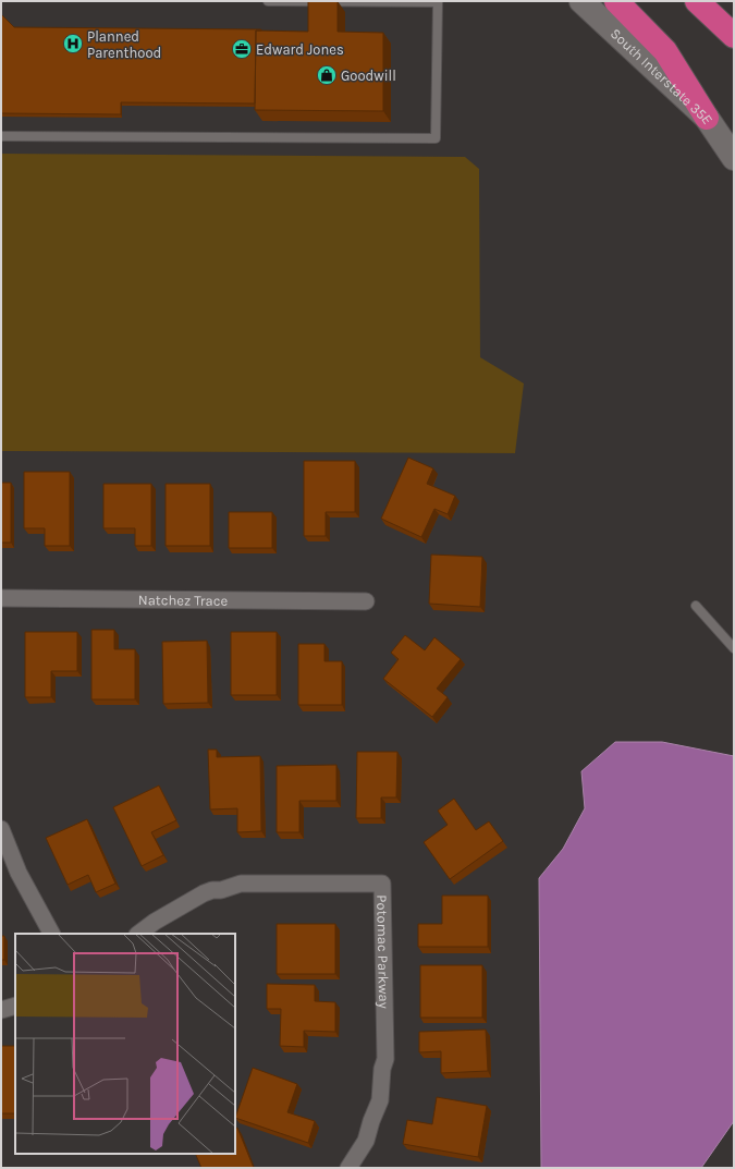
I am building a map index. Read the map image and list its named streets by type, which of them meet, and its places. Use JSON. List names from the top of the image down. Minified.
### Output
{"streets":{"main road":["South Interstate 35E"],"street":["Natchez Trace","Potomac Parkway"]},"places":{"hospital":["Planned Parenthood"],"office":["Edward Jones"],"shop":["Goodwill"]}}
